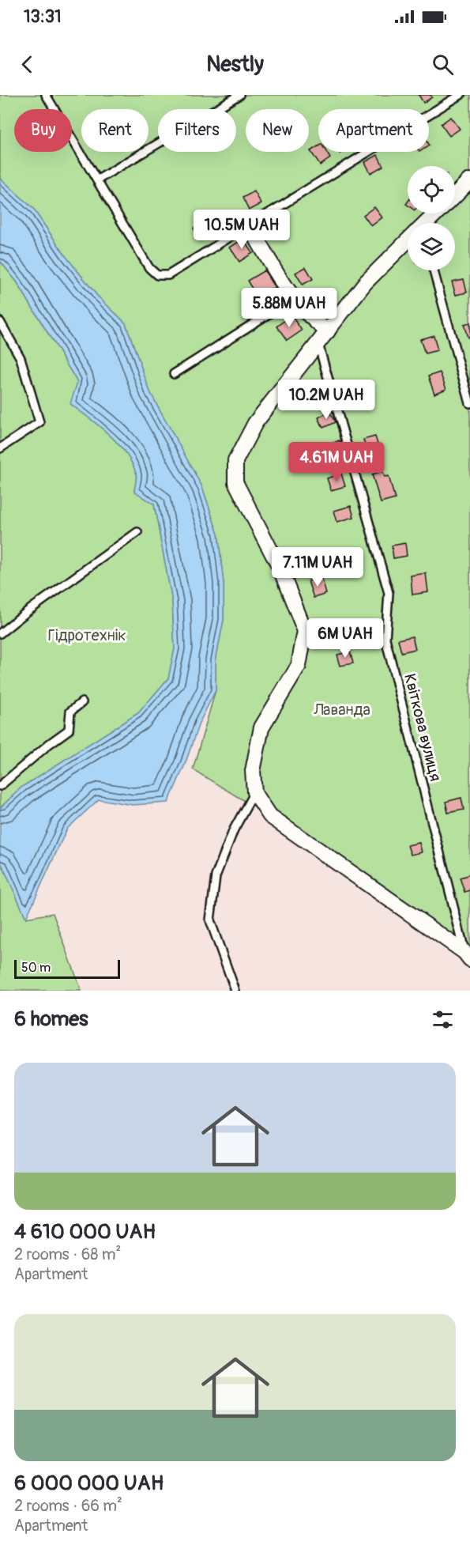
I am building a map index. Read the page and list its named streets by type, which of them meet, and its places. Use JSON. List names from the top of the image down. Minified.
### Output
{"streets":{"lane":["Квіткова вулиця"]},"parks":["Гідротехнік","Лаванда"],"scale_bar":"50 m","page":{"status":"13:31","header":"Nestly","chip":["Buy","Rent","Filters","New","Apartment"],"price":["10.5M UAH","5.88M UAH","10.2M UAH","4.61M UAH","7.11M UAH","6M UAH"],"scale":"50 m","heading":"6 homes","list":[{"name":"4 610 000 UAH","note":"2 rooms · 68 m² · Apartment"},{"name":"6 000 000 UAH","note":"2 rooms · 66 m² · Apartment"}]}}
